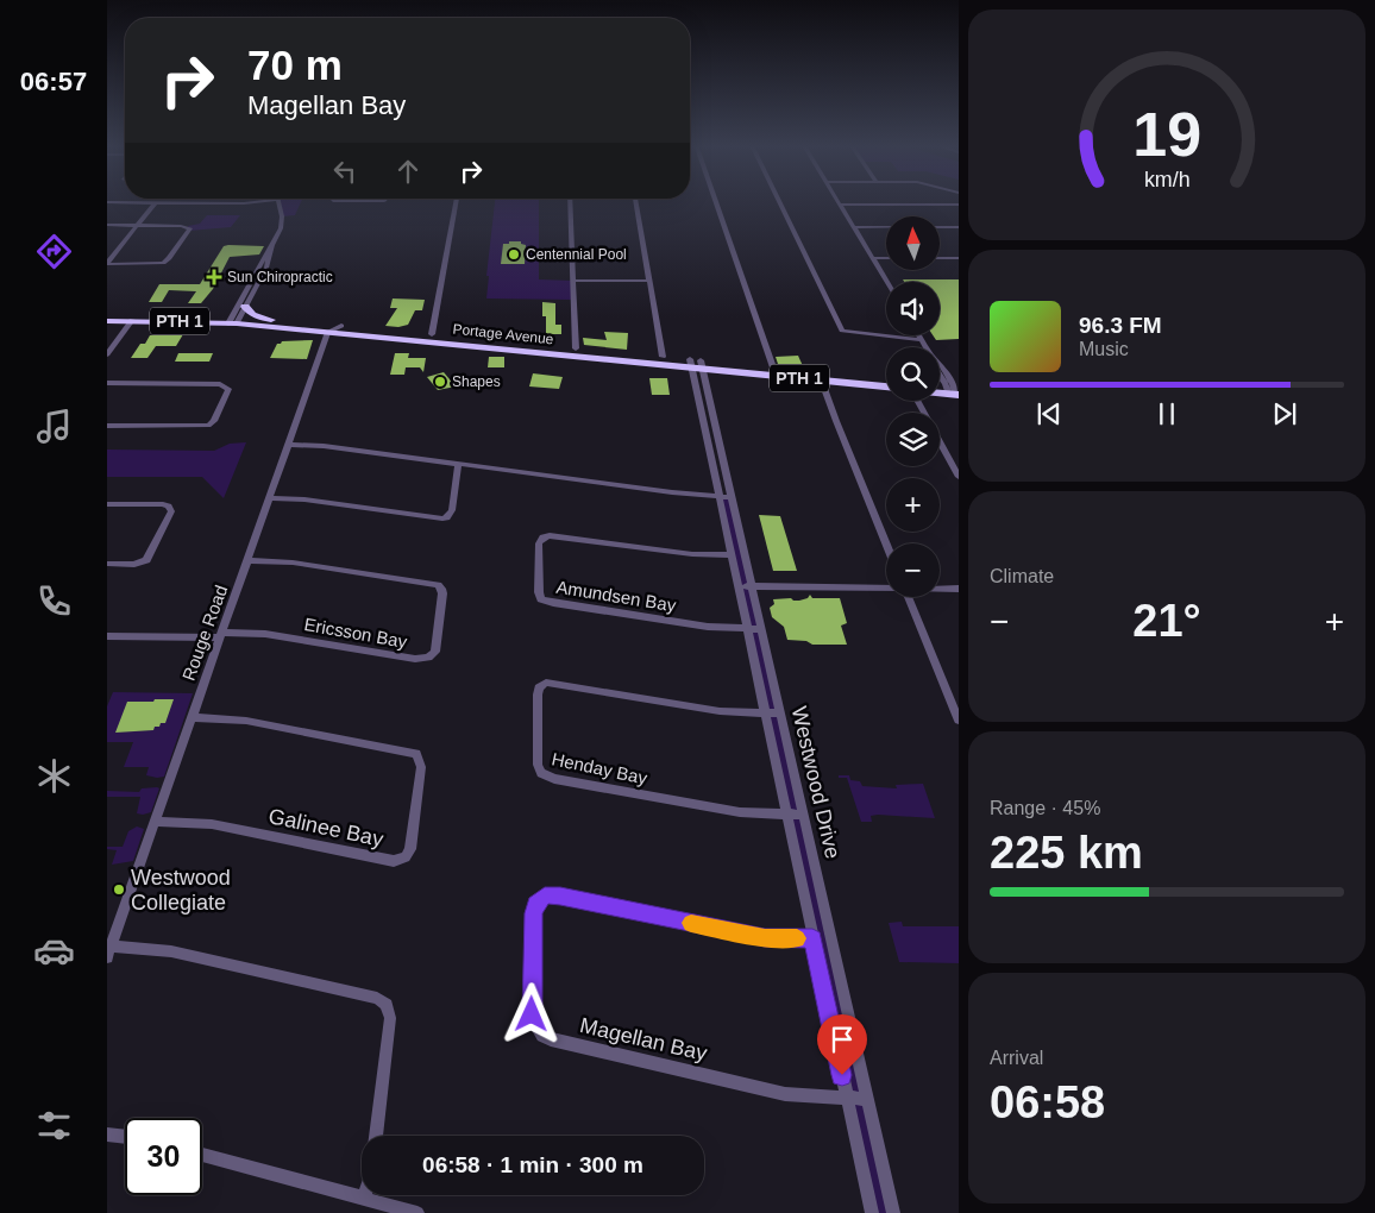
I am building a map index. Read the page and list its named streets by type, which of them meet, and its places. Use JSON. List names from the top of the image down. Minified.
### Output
{"streets":{"highway":["PTH 1","Portage Avenue"],"street":["Amundsen Bay","Rouge Road","Ericsson Bay","Henday Bay","Westwood Drive","Galinee Bay","Magellan Bay"]},"crossings":[["Portage Avenue","Rouge Road"],["Portage Avenue","Westwood Drive"],["Amundsen Bay","Westwood Drive"],["Rouge Road","Ericsson Bay"],["Rouge Road","Galinee Bay"],["Henday Bay","Westwood Drive"],["Westwood Drive","Magellan Bay"]],"places":{"other":["Centennial Pool","Shapes","Westwood Collegiate"],"health":["Sun Chiropractic"]},"north":"top","page":{"tabs":"06:57","turn":["70 m","Magellan Bay"],"map_buttons":["+","−"],"song":["96.3 FM","Music"],"tile":["Climate",["Range · 45%","225 km"],["Arrival","06:58"]],"heat":["−","21°","+"],"limit":"30","trip":"06:58 · 1 min · 300 m","gauge":["19","km/h"]}}
